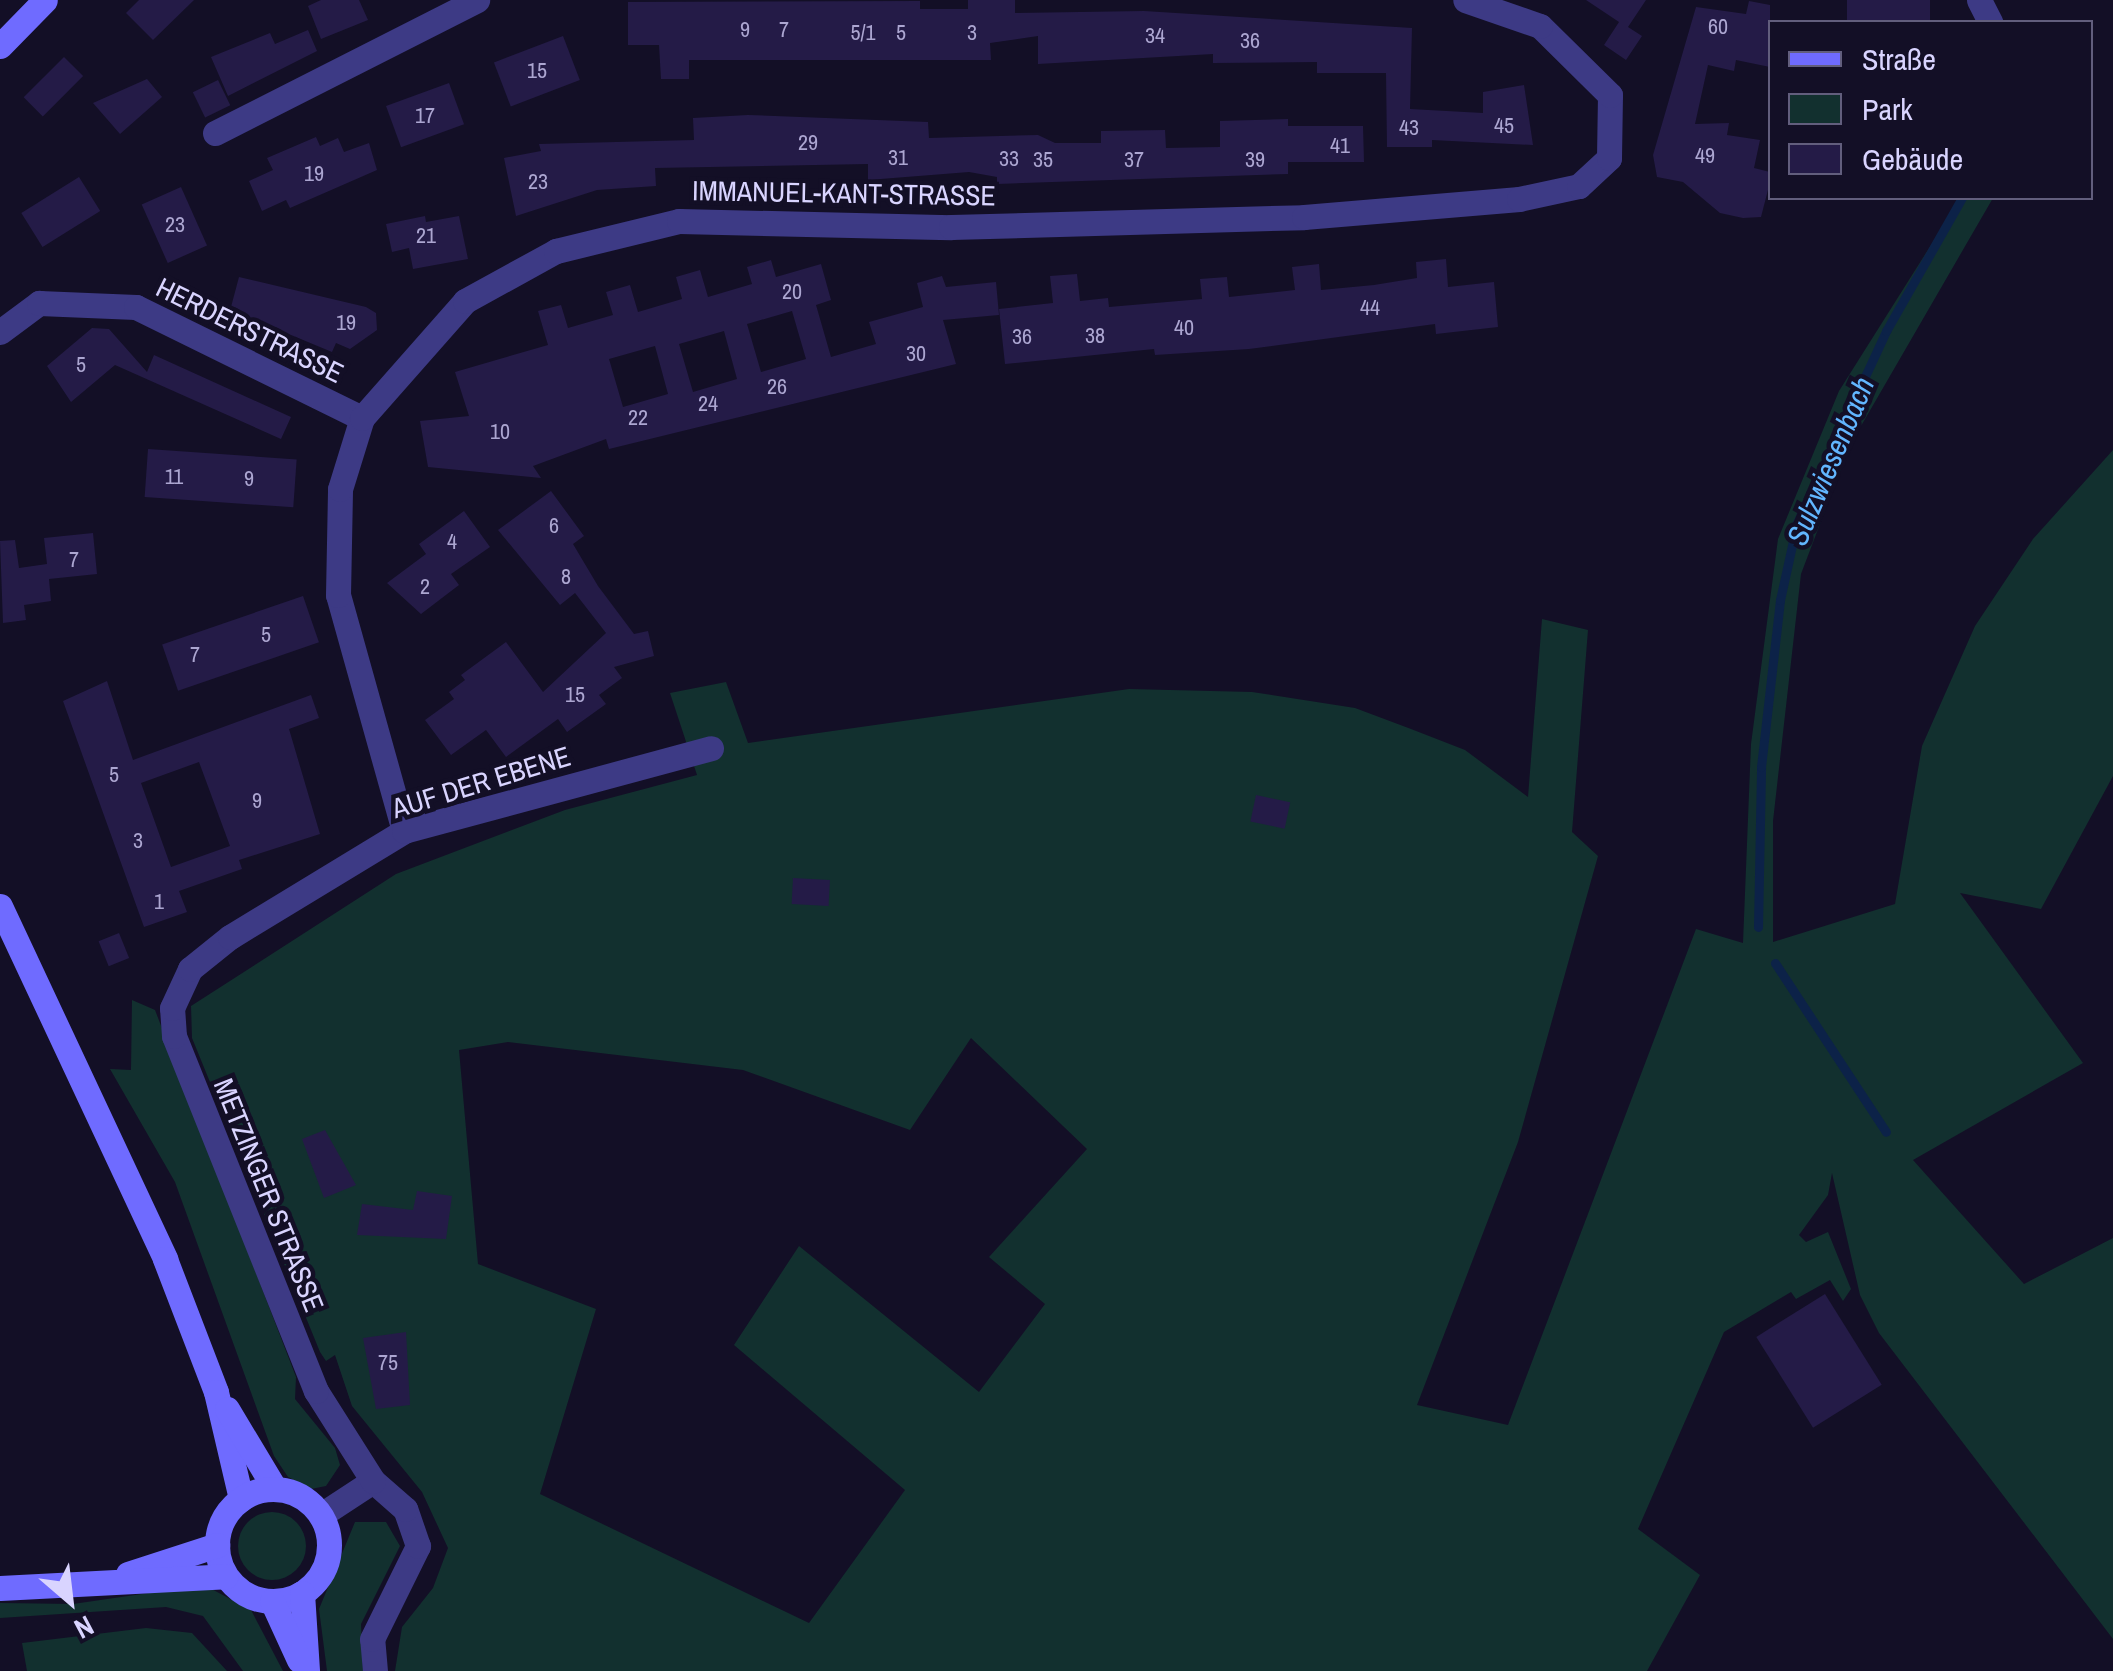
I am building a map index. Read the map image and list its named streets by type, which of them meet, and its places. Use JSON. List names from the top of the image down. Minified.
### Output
{"streets":{"street":["IMMANUEL-KANT-STRASSE","HERDERSTRASSE","AUF DER EBENE","METZINGER STRASSE"]},"crossings":[["IMMANUEL-KANT-STRASSE","HERDERSTRASSE"],["IMMANUEL-KANT-STRASSE","AUF DER EBENE"],["AUF DER EBENE","METZINGER STRASSE"]],"water":["Sulzwiesenbach"],"house_numbers":["60","9","7","5/1","5","3","34","36","15","17","45","43","29","41","49","31","33","35","37","39","19","23","23","21","20","44","19","40","38","36","30","5","26","24","22","10","11","9","6","4","7","8","2","5","7","15","5","9","3","1","75"],"legend":["Straße","Park","Gebäude"],"north":"bottom right"}
